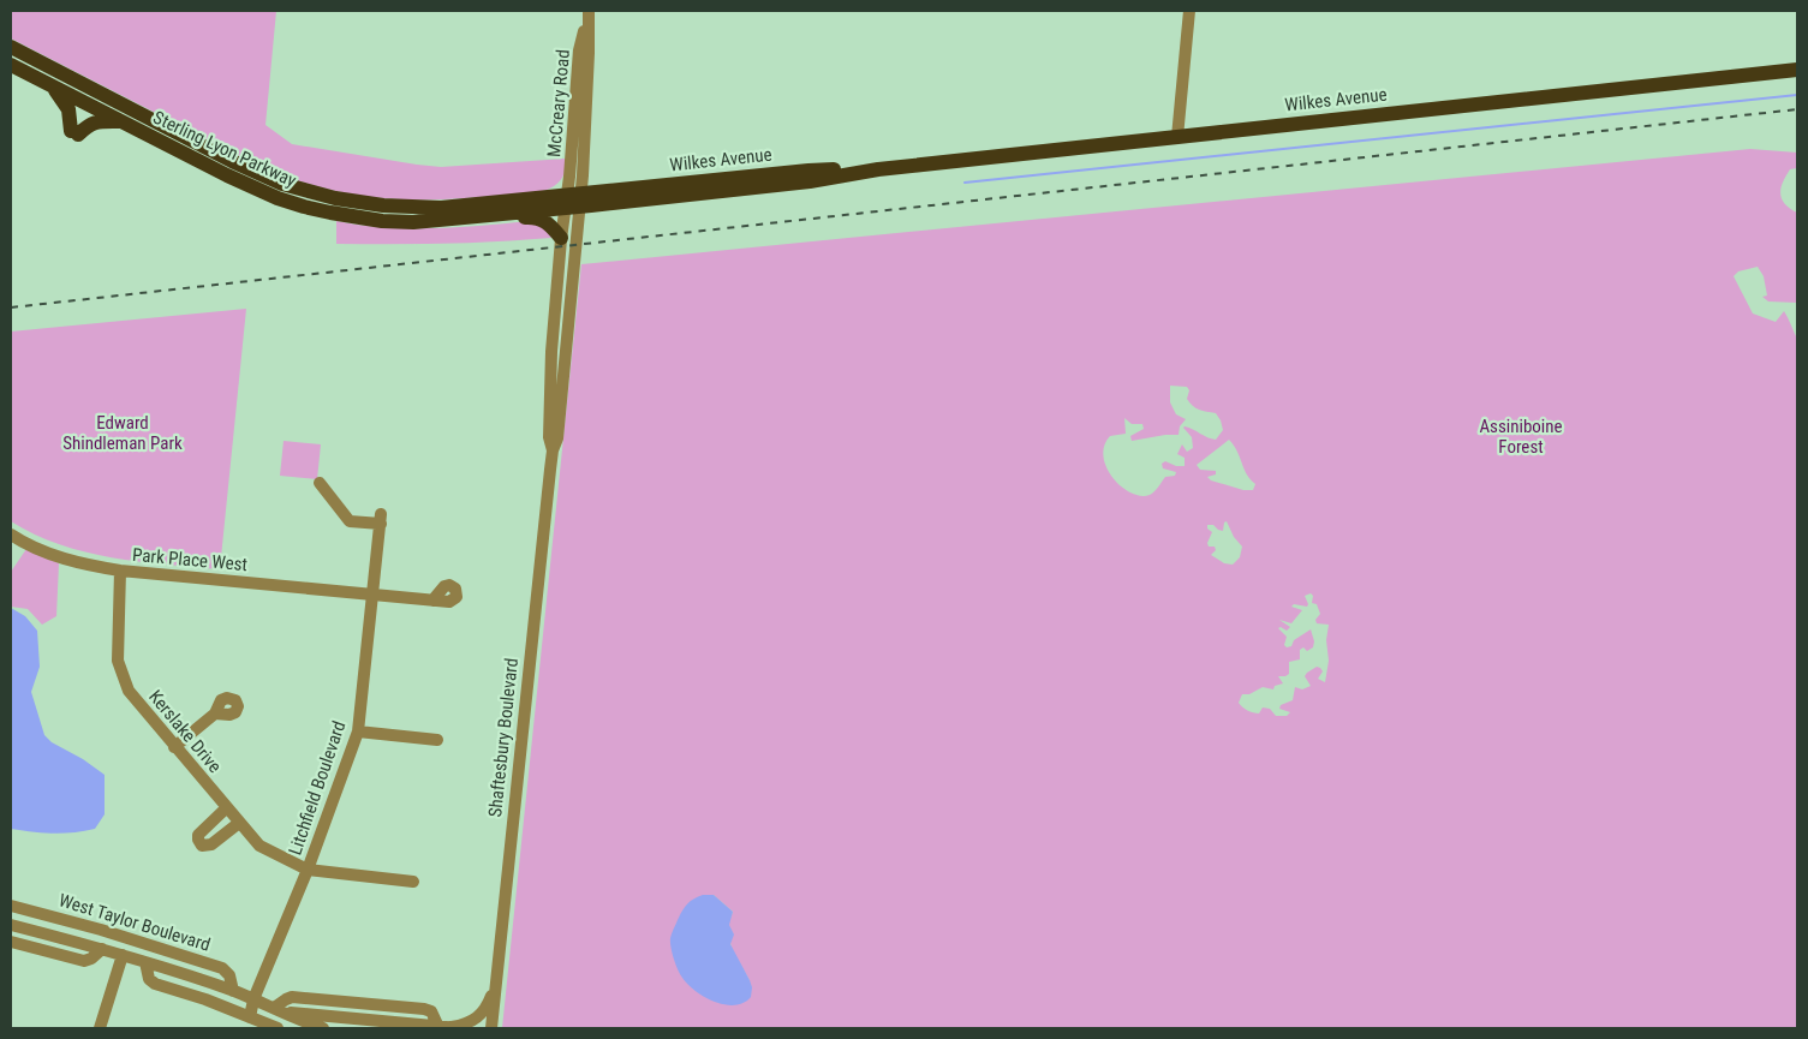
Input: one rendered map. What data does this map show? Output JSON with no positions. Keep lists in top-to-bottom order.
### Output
{
  "streets": {
    "main road": ["Wilkes Avenue", "Sterling Lyon Parkway"],
    "street": [
      "McCreary Road",
      "Park Place West",
      "Kerslake Drive",
      "Shaftesbury Boulevard",
      "Litchfield Boulevard",
      "West Taylor Boulevard"
    ]
  },
  "crossings": [
    ["Wilkes Avenue", "McCreary Road"],
    ["Wilkes Avenue", "Sterling Lyon Parkway"],
    ["Wilkes Avenue", "Shaftesbury Boulevard"],
    ["McCreary Road", "Sterling Lyon Parkway"],
    ["McCreary Road", "Shaftesbury Boulevard"],
    ["Sterling Lyon Parkway", "Shaftesbury Boulevard"],
    ["Park Place West", "Kerslake Drive"],
    ["Park Place West", "Litchfield Boulevard"],
    ["Kerslake Drive", "Litchfield Boulevard"],
    ["Litchfield Boulevard", "West Taylor Boulevard"]
  ],
  "parks": ["Edward Shindleman Park", "Assiniboine Forest"]
}
